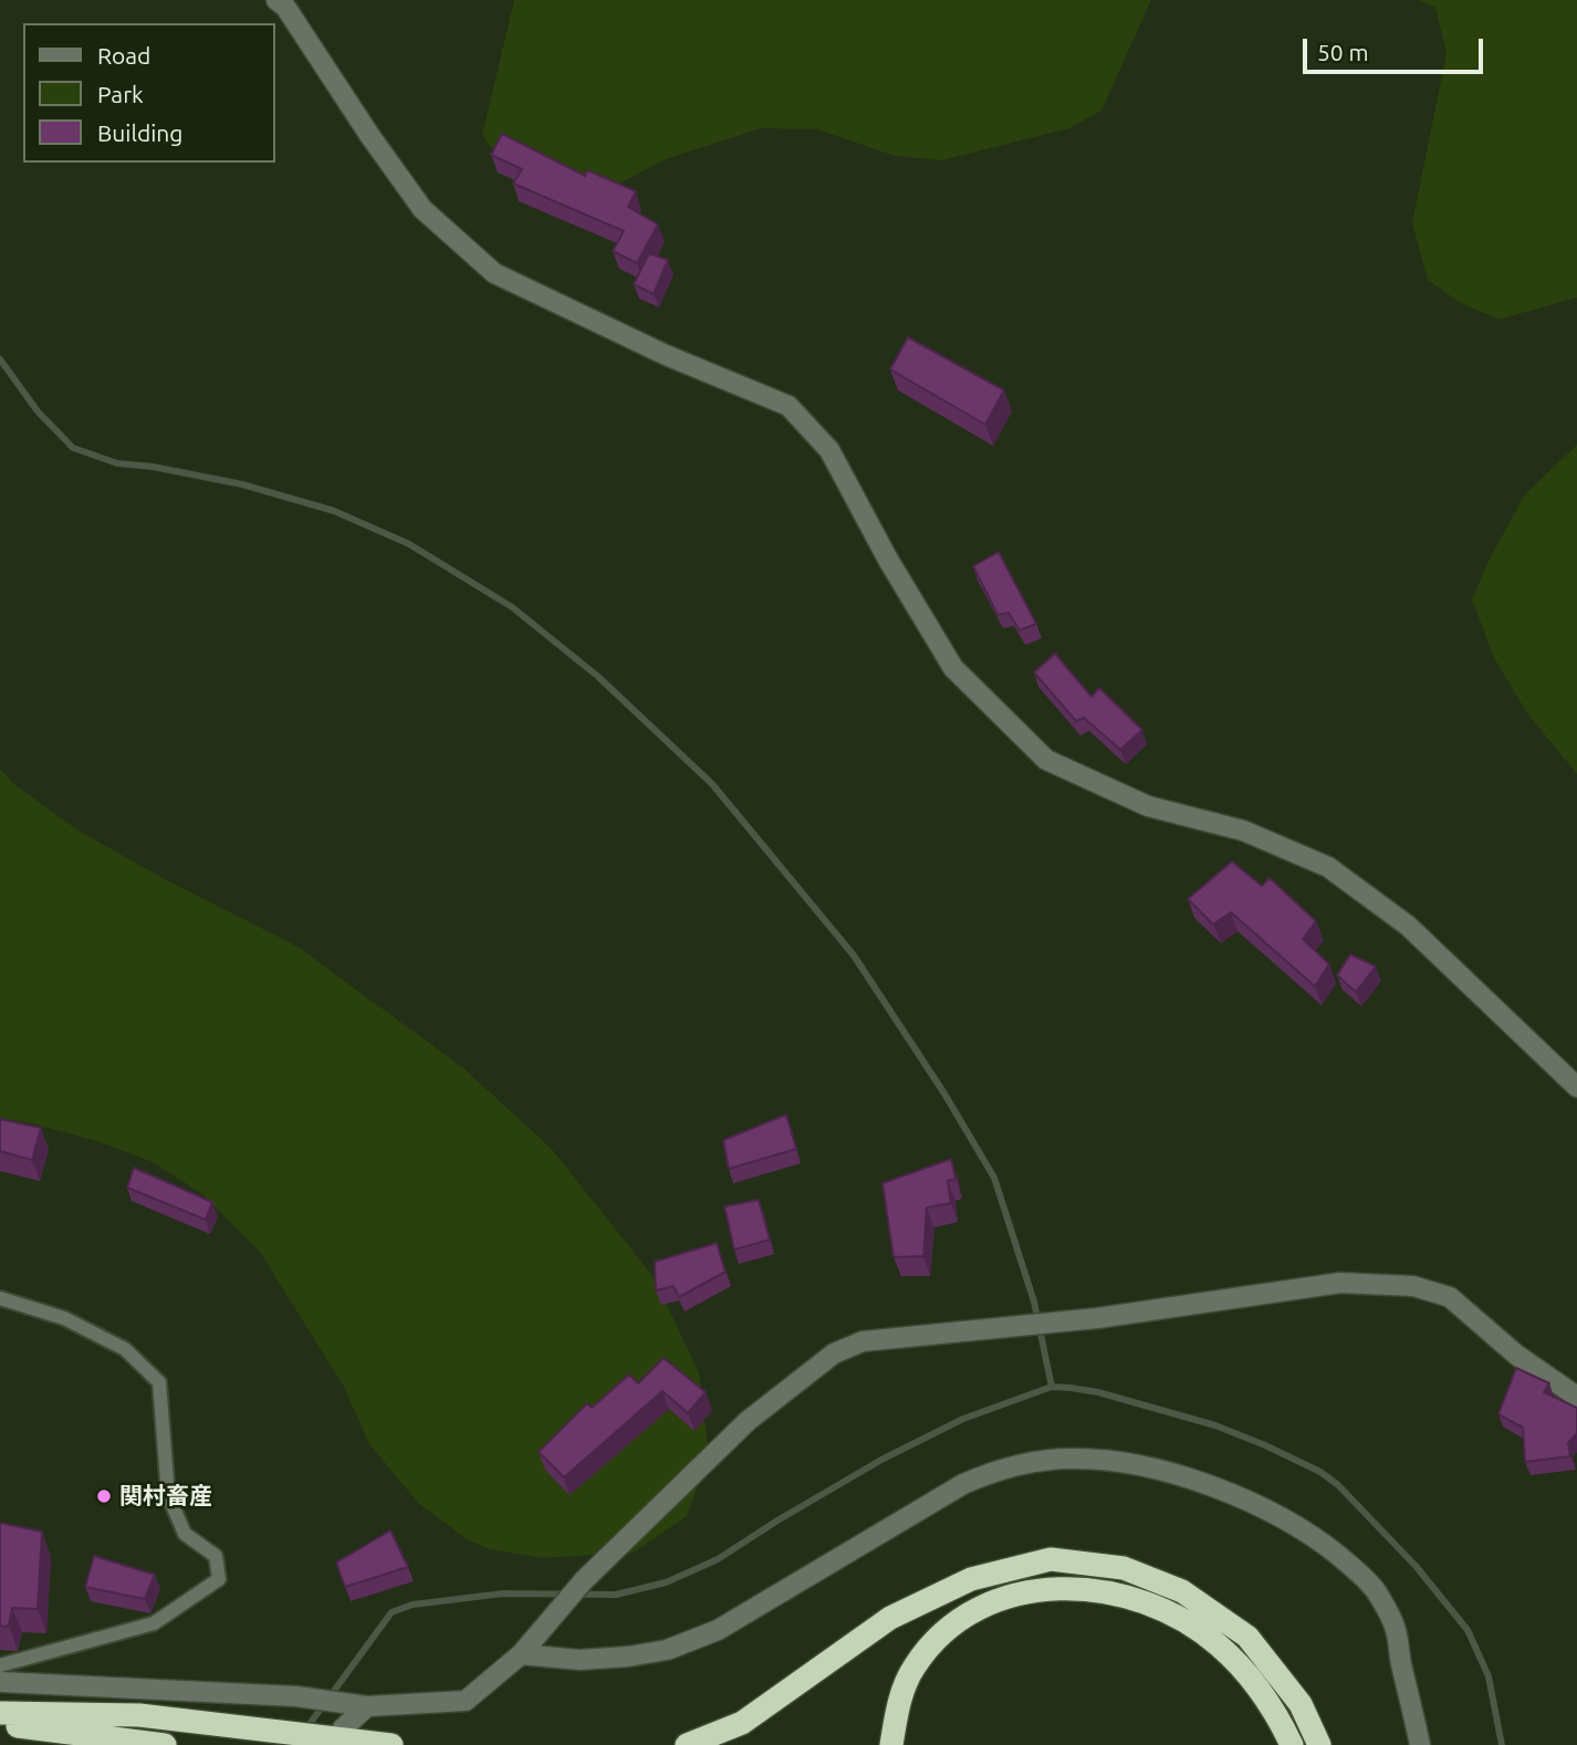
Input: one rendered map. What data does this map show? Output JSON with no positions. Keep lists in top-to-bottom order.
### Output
{
  "places": ["関村畜産"],
  "legend": ["Road", "Park", "Building"],
  "scale_bar": "50 m"
}
